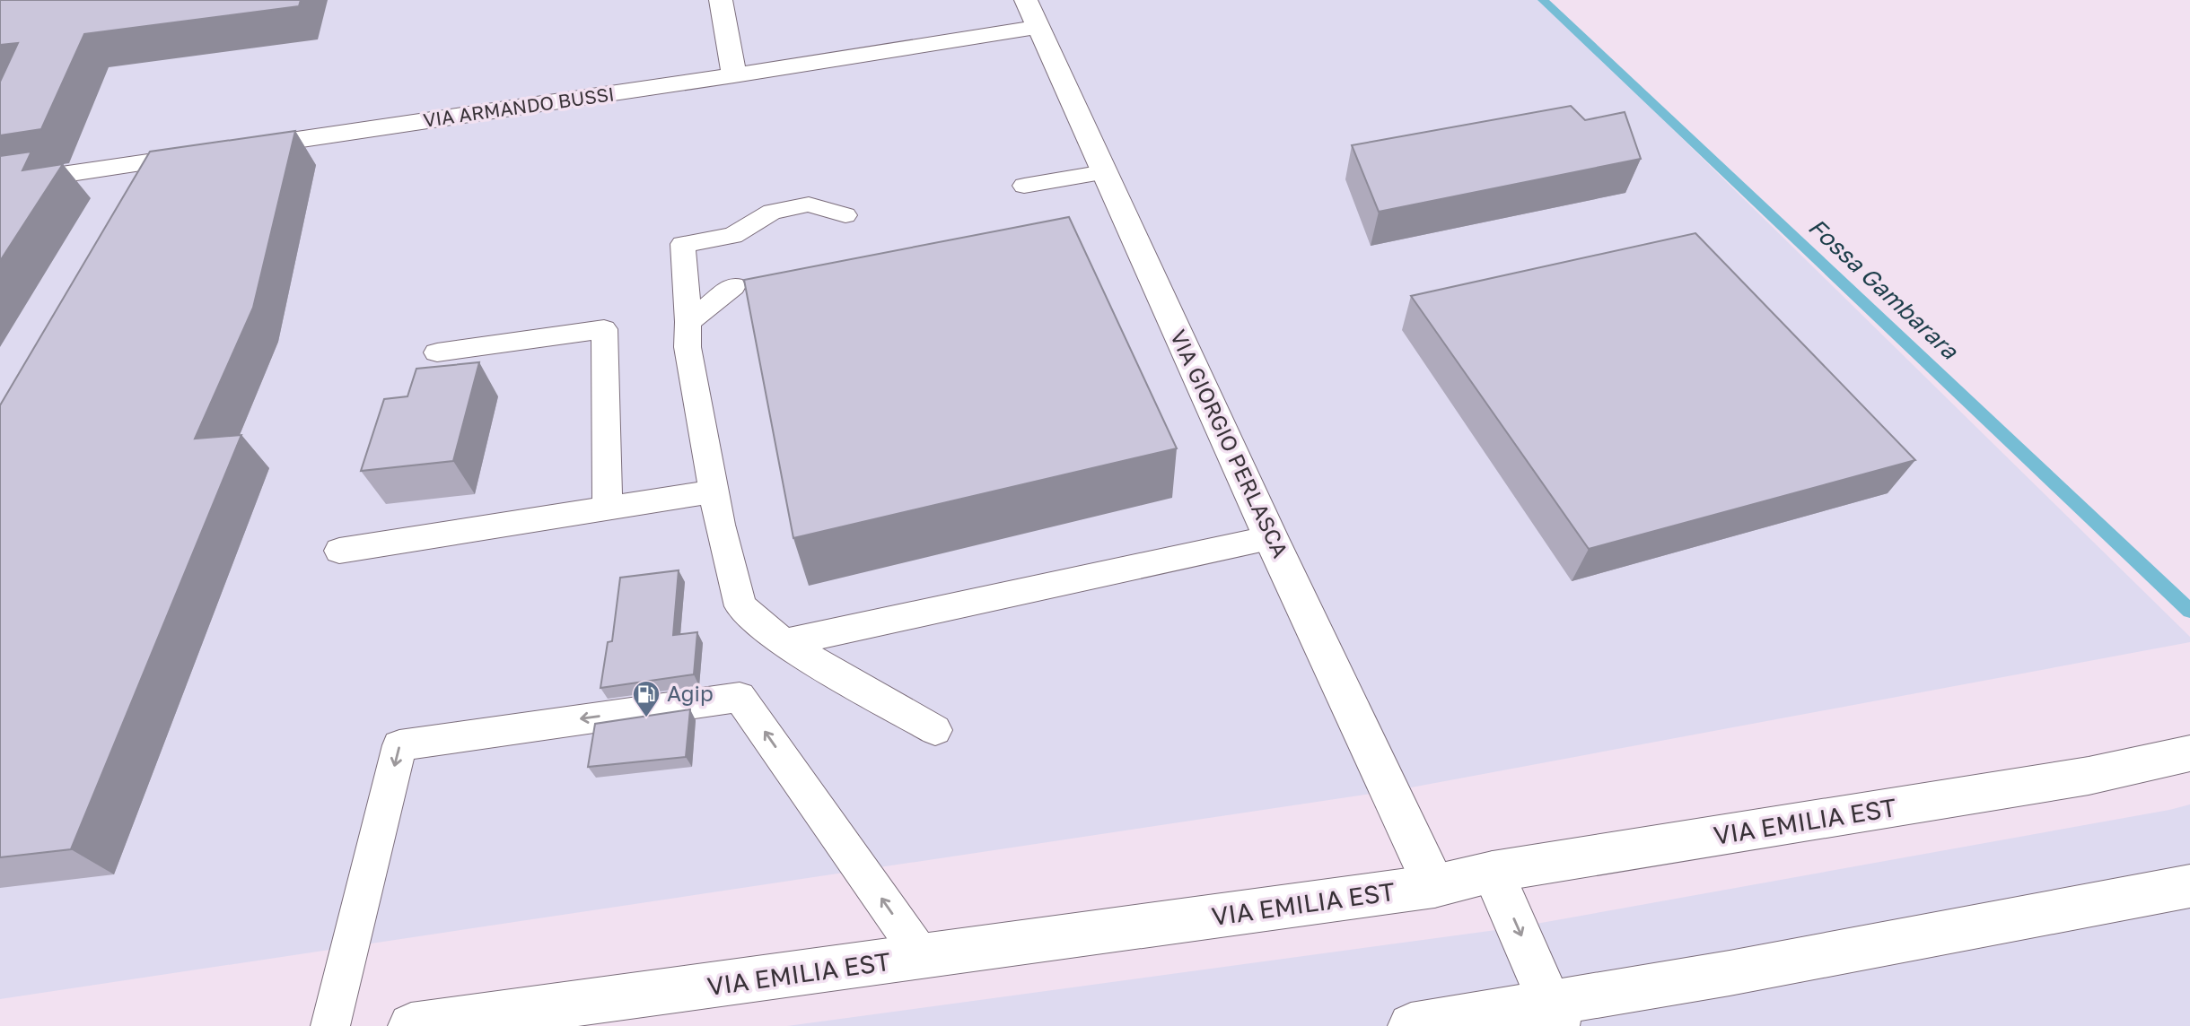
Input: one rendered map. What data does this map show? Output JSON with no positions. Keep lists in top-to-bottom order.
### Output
{
  "streets": {
    "street": ["VIA ARMANDO BUSSI", "VIA GIORGIO PERLASCA", "VIA EMILIA EST"]
  },
  "crossings": [
    ["VIA ARMANDO BUSSI", "VIA GIORGIO PERLASCA"],
    ["VIA GIORGIO PERLASCA", "VIA EMILIA EST"]
  ],
  "water": ["Fossa Gambarara"],
  "places": {
    "fuel station": ["Agip"]
  }
}
